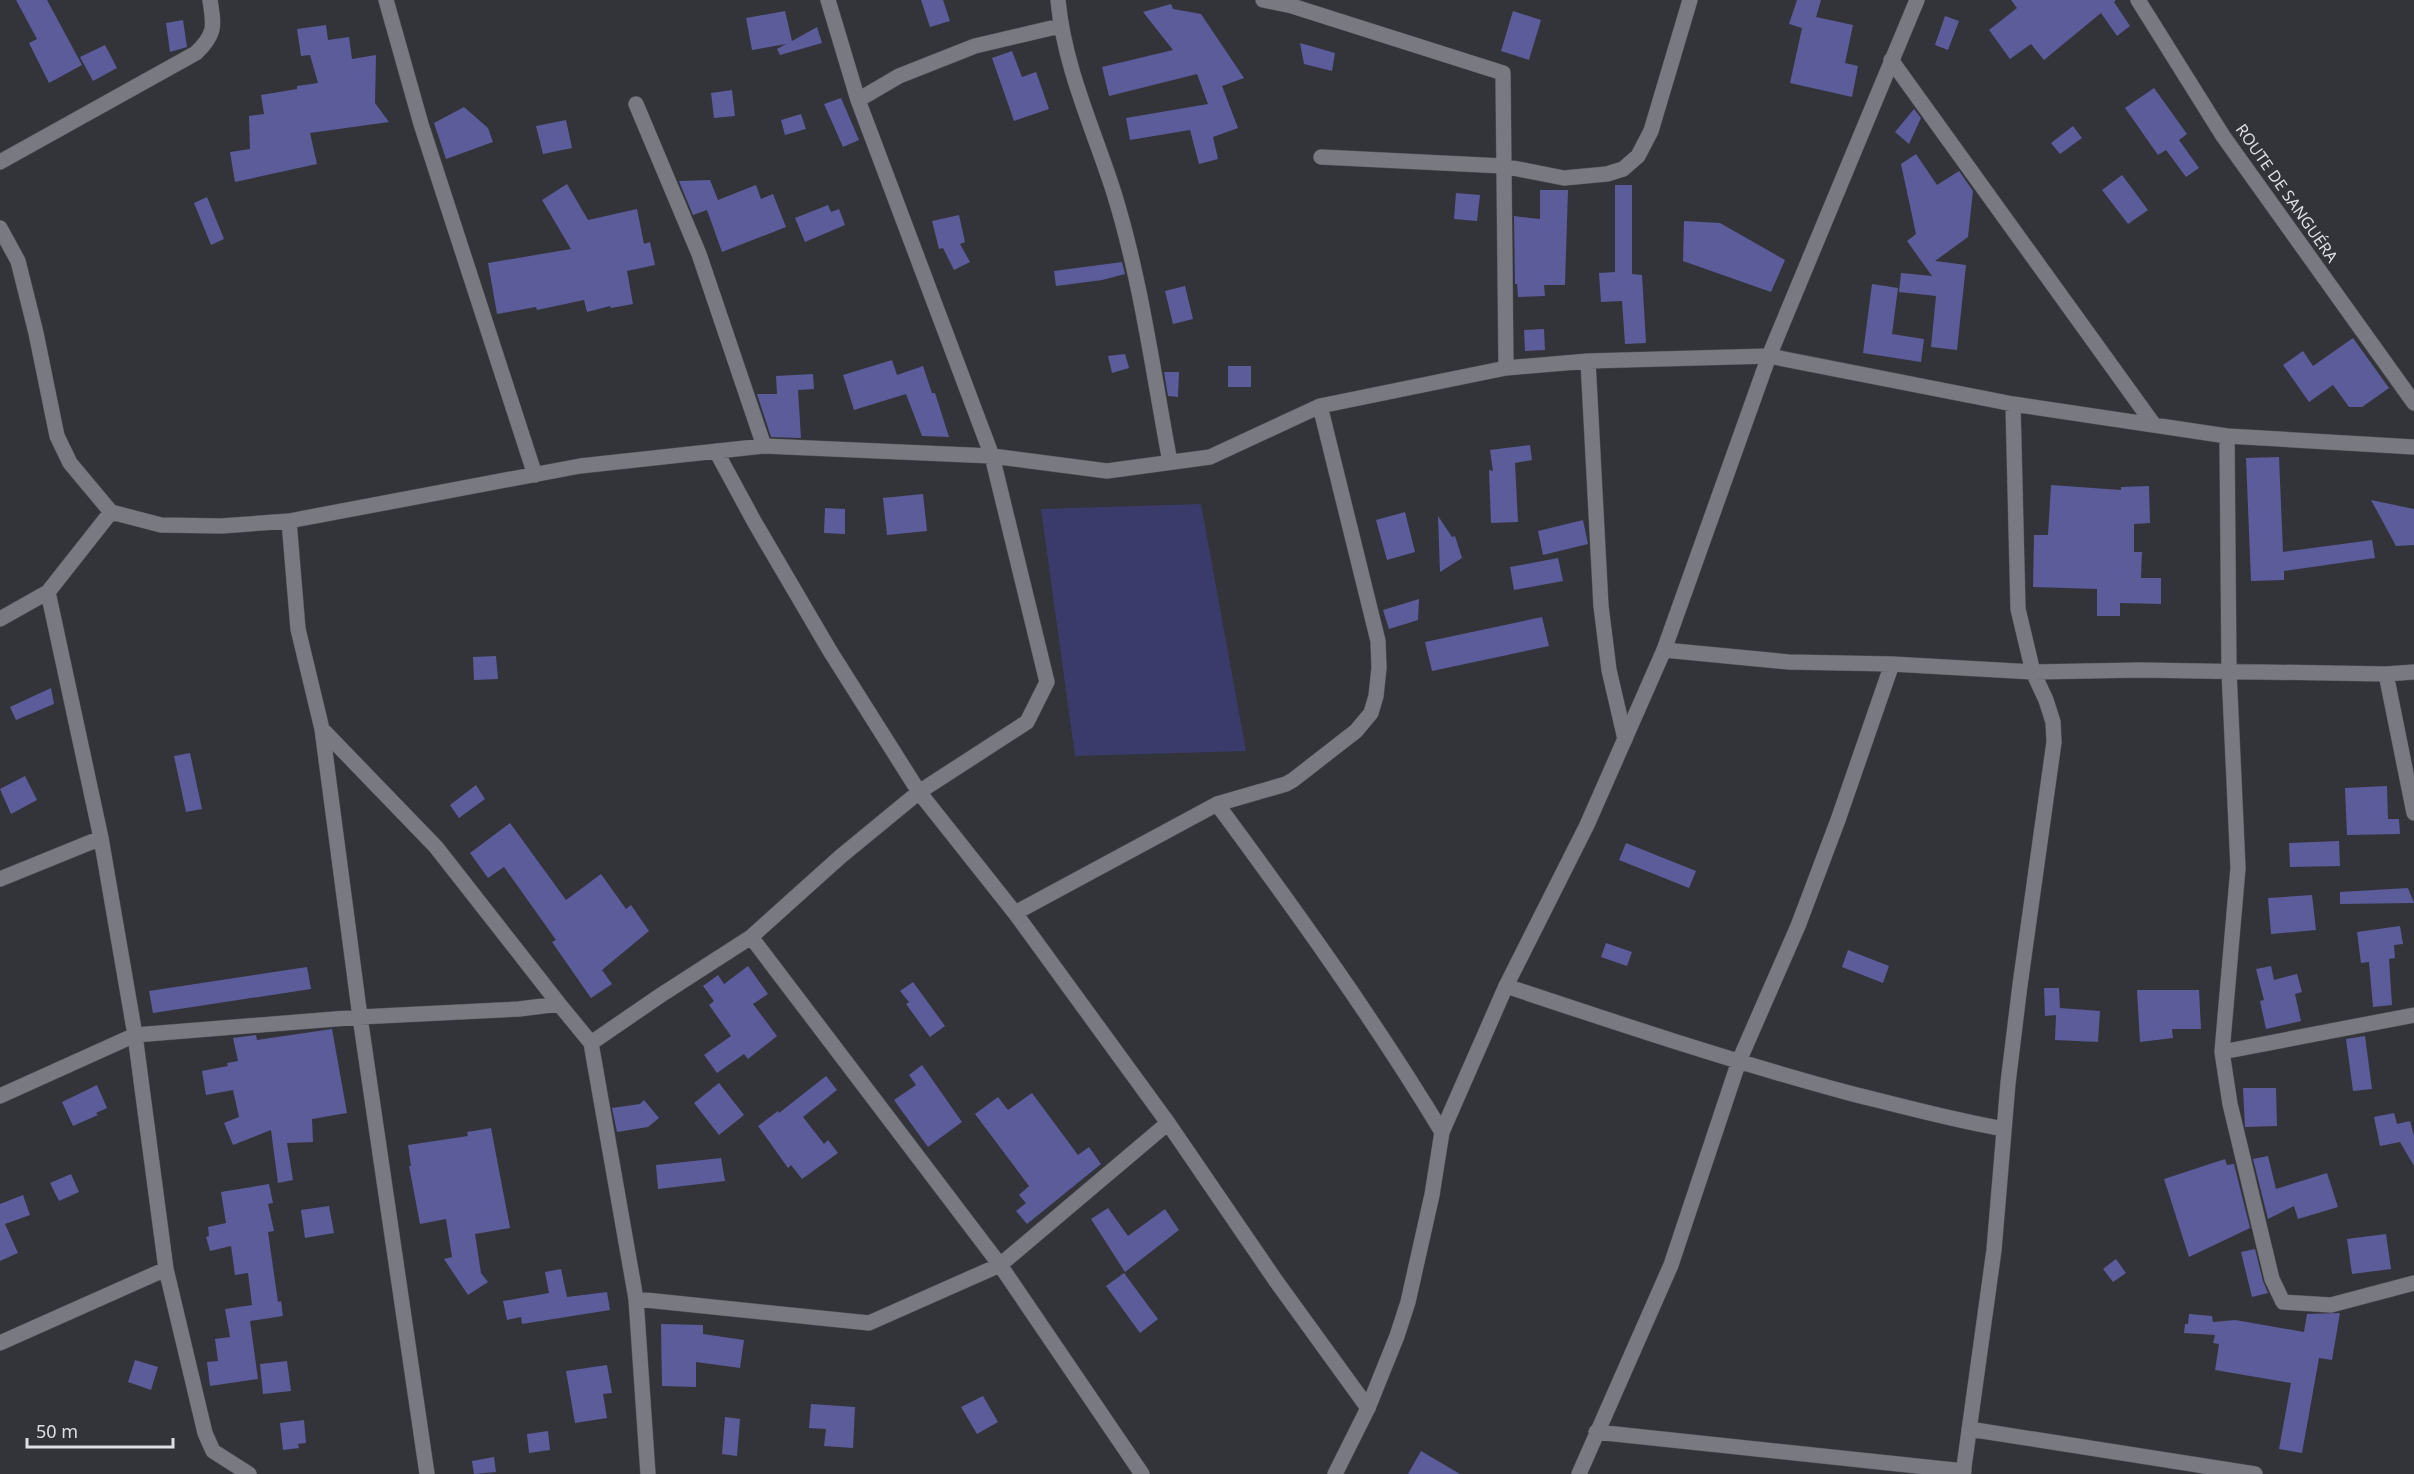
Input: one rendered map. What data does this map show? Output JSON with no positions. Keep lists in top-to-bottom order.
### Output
{
  "streets": {
    "street": ["ROUTE DE SANGUÉRA"]
  },
  "scale_bar": "50 m"
}
